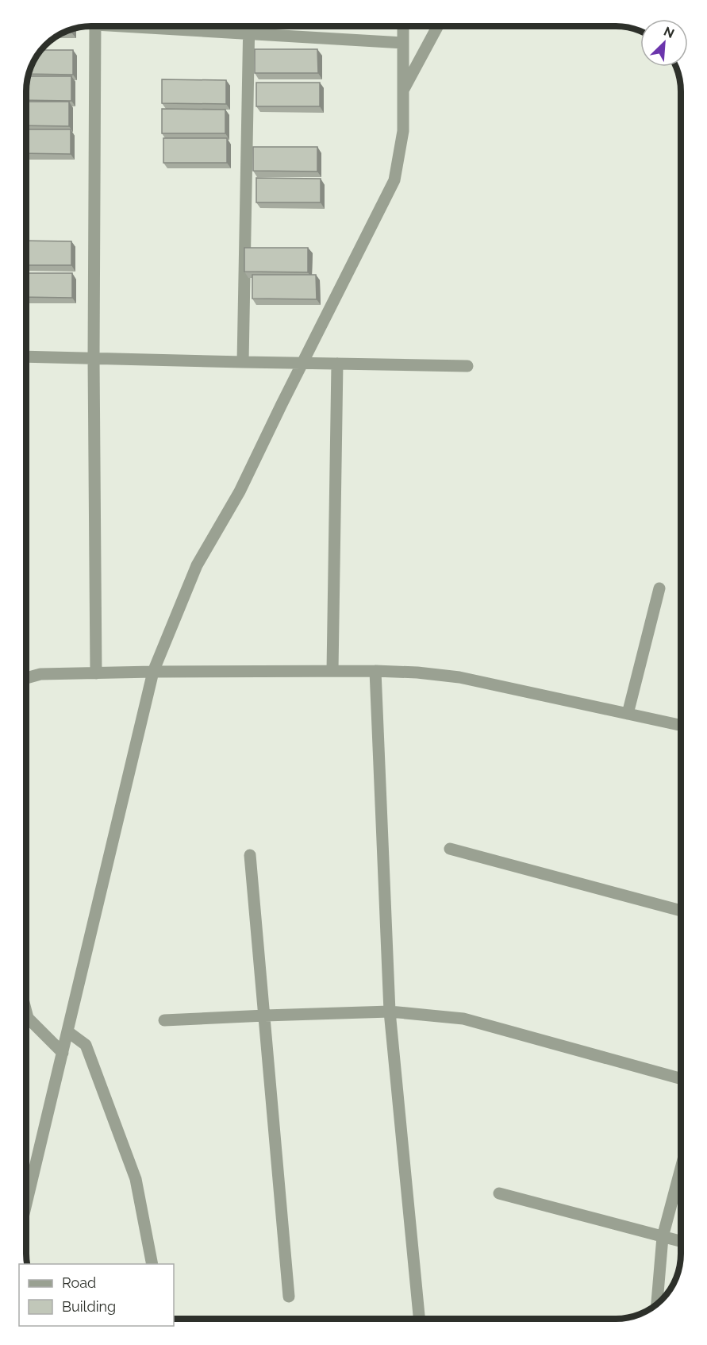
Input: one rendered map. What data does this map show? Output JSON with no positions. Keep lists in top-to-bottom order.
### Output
{
  "legend": ["Road", "Building"],
  "north": "top right"
}
